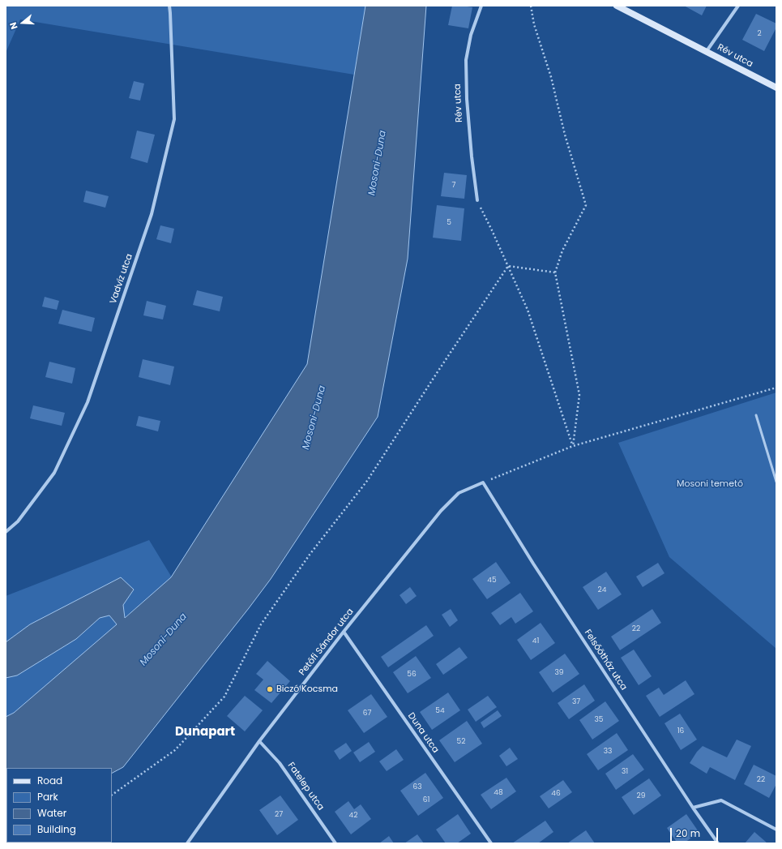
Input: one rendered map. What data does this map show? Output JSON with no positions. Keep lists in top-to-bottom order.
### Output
{
  "streets": {
    "main road": ["Rév utca"],
    "street": [
      "Vadvíz utca",
      "Petőfi Sándor utca",
      "Felsőötház utca",
      "Duna utca",
      "Fatelep utca"
    ]
  },
  "crossings": [
    ["Petőfi Sándor utca", "Felsőötház utca"],
    ["Petőfi Sándor utca", "Duna utca"],
    ["Petőfi Sándor utca", "Fatelep utca"]
  ],
  "districts": ["Dunapart"],
  "water": ["Mosoni-Duna"],
  "parks": ["Mosoni temető"],
  "places": ["Biczó Kocsma"],
  "house_numbers": [
    "2",
    "7",
    "5",
    "45",
    "24",
    "22",
    "41",
    "39",
    "56",
    "37",
    "54",
    "67",
    "35",
    "16",
    "52",
    "33",
    "31",
    "22",
    "63",
    "48",
    "46",
    "29",
    "61",
    "27",
    "42"
  ],
  "legend": [
    "Road",
    "Park",
    "Water",
    "Building"
  ],
  "scale_bar": "20 m",
  "north": "left"
}
